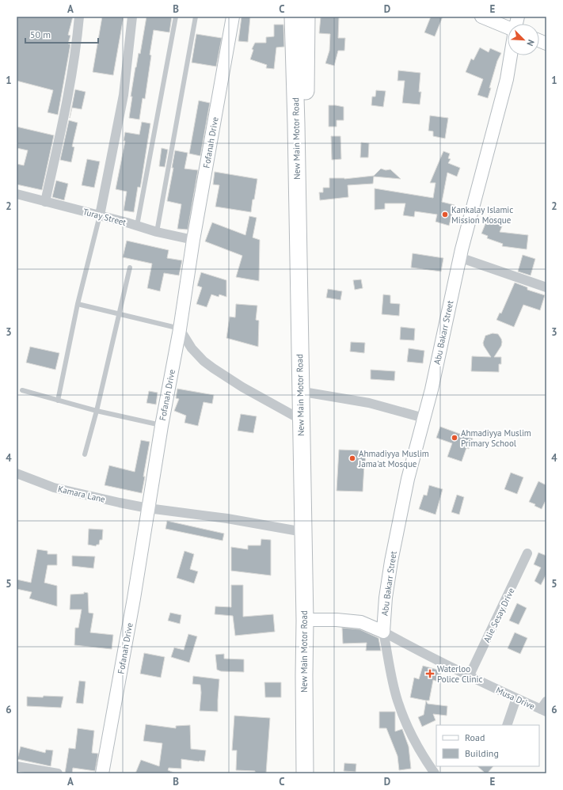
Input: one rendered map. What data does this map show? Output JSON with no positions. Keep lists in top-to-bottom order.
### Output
{
  "streets": {
    "highway": ["New Main Motor Road"],
    "street": [
      "Fofanah Drive",
      "Turay Street",
      "Abu Bakarr Street",
      "Kamara Lane",
      "Alie Sesay Drive",
      "Musa Drive"
    ]
  },
  "crossings": [
    ["New Main Motor Road", "Kamara Lane"],
    ["Fofanah Drive", "Turay Street"],
    ["Fofanah Drive", "Kamara Lane"],
    ["Abu Bakarr Street", "Musa Drive"],
    ["Alie Sesay Drive", "Musa Drive"]
  ],
  "places": {
    "other": ["Kankalay Islamic Mission Mosque", "Ahmadiyya Muslim Primary School", "Ahmadiyya Muslim Jama'at Mosque"],
    "health": ["Waterloo Police Clinic"]
  },
  "legend": ["Road", "Building"],
  "scale_bar": "50 m",
  "north": "bottom right",
  "grid": {
    "columns": [
      "A",
      "B",
      "C",
      "D",
      "E"
    ],
    "rows": [
      "1",
      "2",
      "3",
      "4",
      "5",
      "6"
    ]
  }
}
